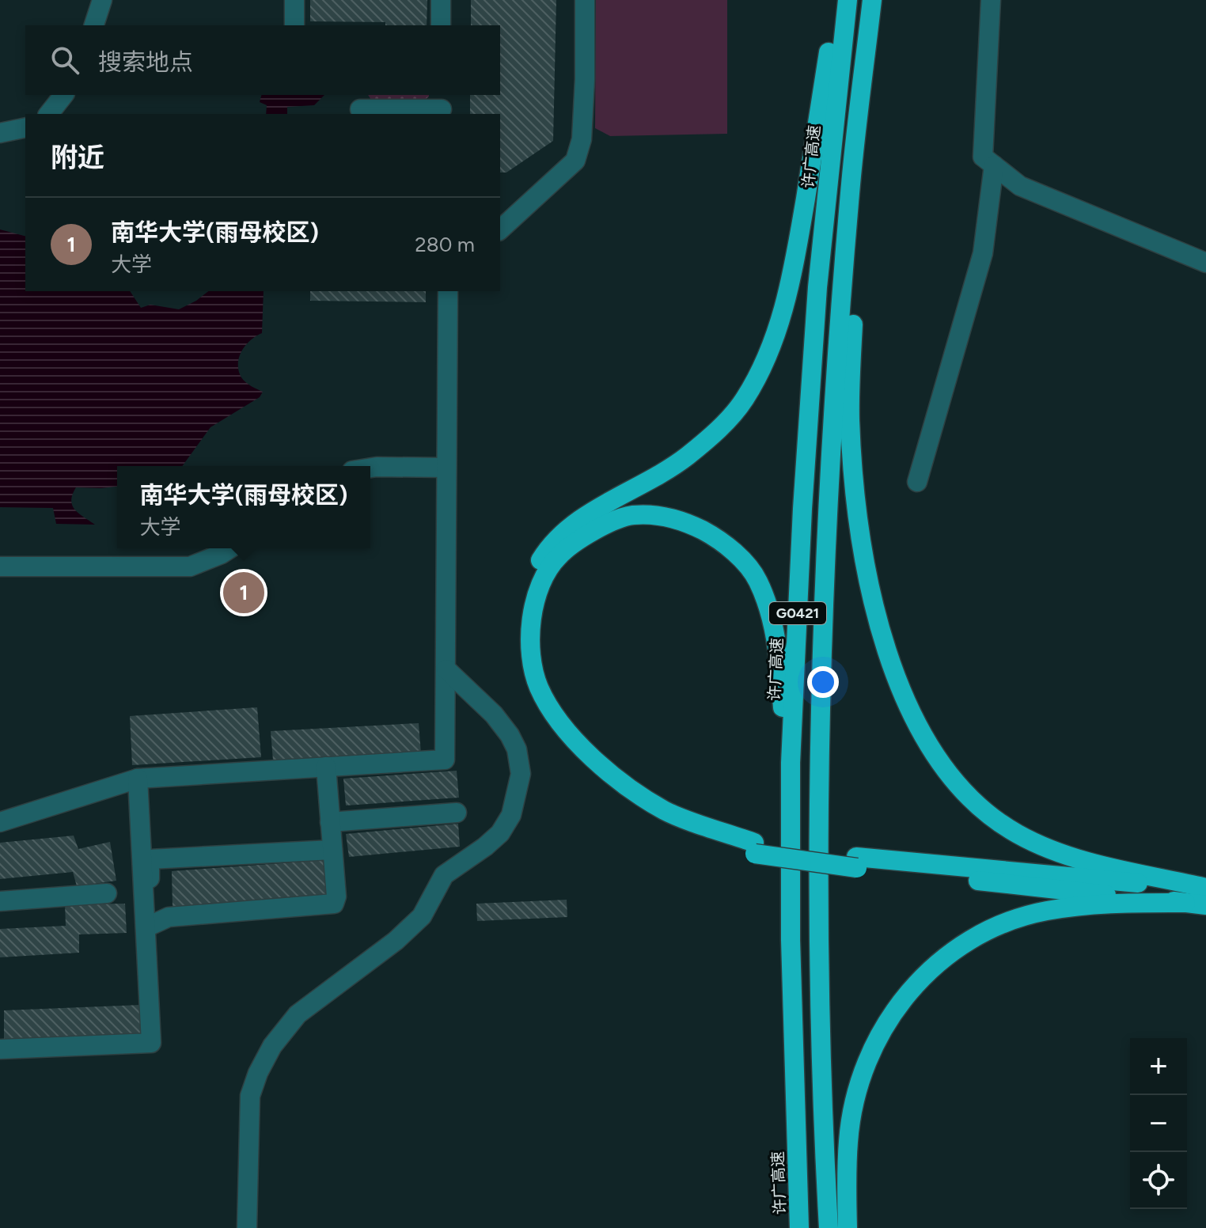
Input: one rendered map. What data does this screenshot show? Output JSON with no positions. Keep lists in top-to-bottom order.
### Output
{
  "streets": {
    "highway": ["许广高速", "G0421"]
  },
  "page": {
    "search": "搜索地点",
    "heading": "附近",
    "list": [
      {
        "mark": "1",
        "name": "南华大学(雨母校区)",
        "note": "大学",
        "value": "280 m"
      }
    ],
    "popup": ["南华大学(雨母校区)", "大学"],
    "pins": "1",
    "map_buttons": ["+", "−"]
  }
}
